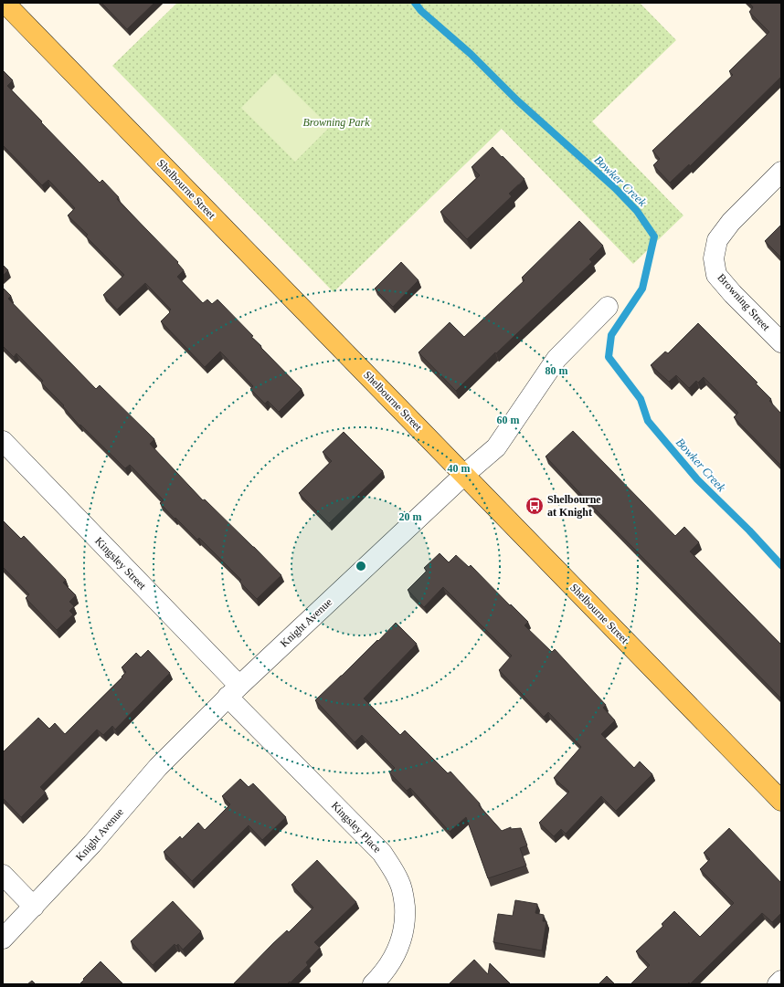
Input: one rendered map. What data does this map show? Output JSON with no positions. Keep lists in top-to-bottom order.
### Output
{
  "streets": {
    "main road": ["Shelbourne Street"],
    "street": [
      "Browning Street",
      "Kingsley Street",
      "Knight Avenue",
      "Kingsley Place"
    ]
  },
  "crossings": [
    ["Shelbourne Street", "Knight Avenue"],
    ["Kingsley Street", "Knight Avenue"],
    ["Kingsley Street", "Kingsley Place"],
    ["Knight Avenue", "Kingsley Place"]
  ],
  "water": ["Bowker Creek"],
  "parks": ["Browning Park"],
  "places": {
    "bus stop": ["Shelbourne at Knight"]
  },
  "rings": [
    "80 m",
    "60 m",
    "40 m",
    "20 m"
  ]
}
